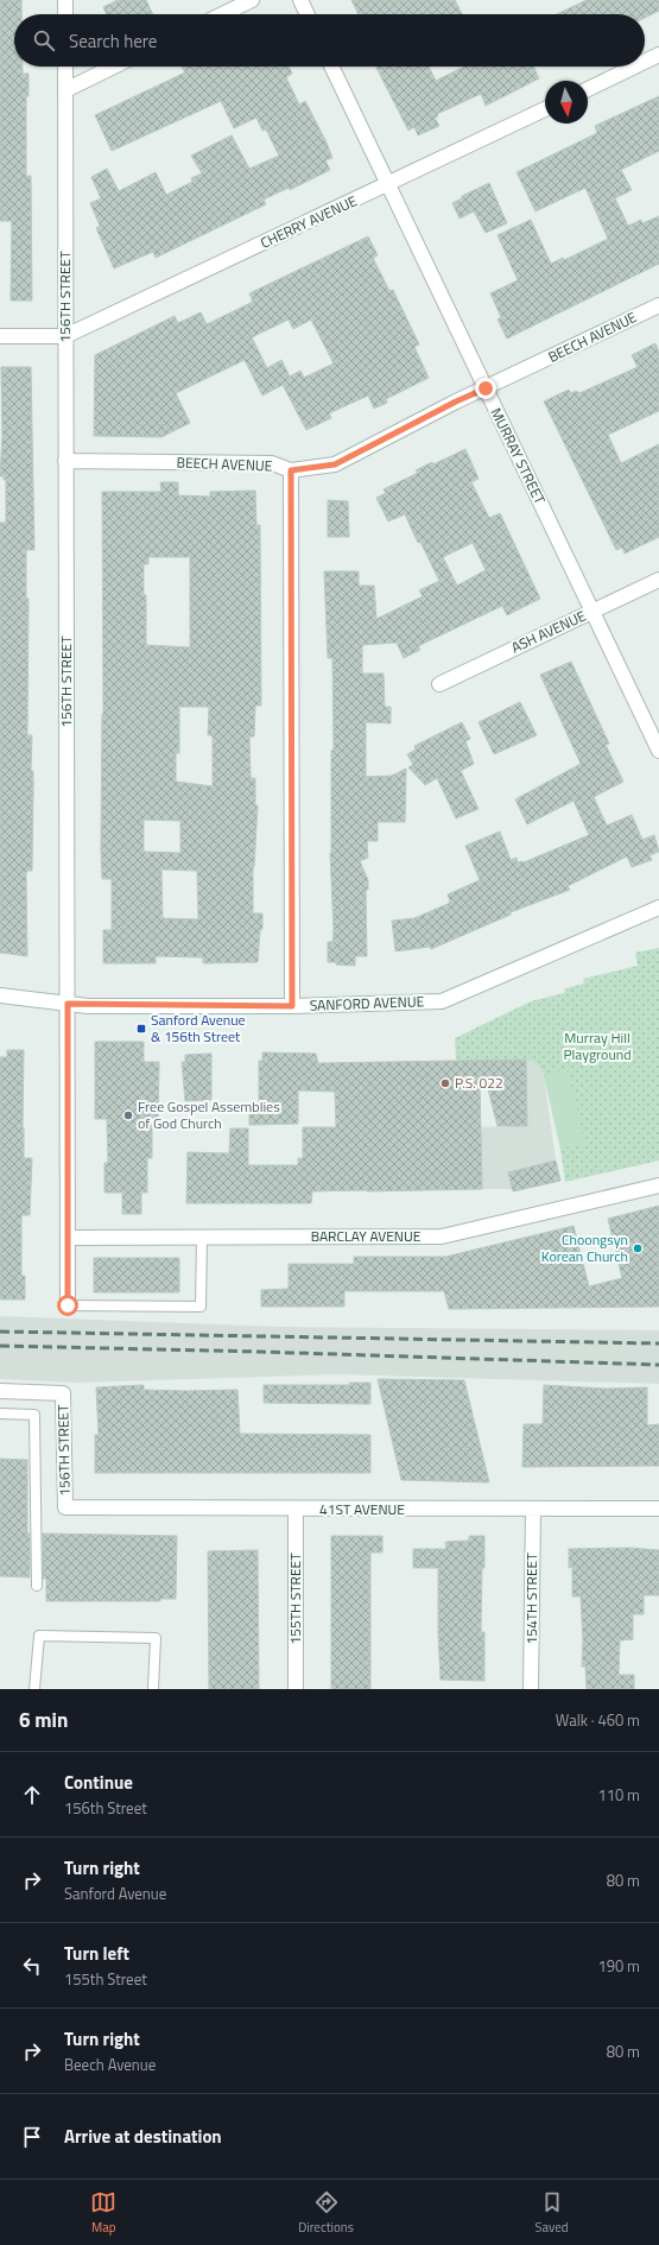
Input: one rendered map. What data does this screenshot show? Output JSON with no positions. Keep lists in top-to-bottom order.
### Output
{
  "streets": {
    "street": [
      "CHERRY AVENUE",
      "156TH STREET",
      "BEECH AVENUE",
      "MURRAY STREET",
      "ASH AVENUE",
      "SANFORD AVENUE",
      "BARCLAY AVENUE",
      "41ST AVENUE",
      "155TH STREET",
      "154TH STREET"
    ]
  },
  "crossings": [
    ["CHERRY AVENUE", "156TH STREET"],
    ["CHERRY AVENUE", "MURRAY STREET"],
    ["156TH STREET", "BEECH AVENUE"],
    ["156TH STREET", "SANFORD AVENUE"],
    ["156TH STREET", "BARCLAY AVENUE"],
    ["156TH STREET", "41ST AVENUE"],
    ["BEECH AVENUE", "MURRAY STREET"],
    ["MURRAY STREET", "ASH AVENUE"],
    ["41ST AVENUE", "155TH STREET"],
    ["41ST AVENUE", "154TH STREET"]
  ],
  "parks": ["Murray Hill Playground"],
  "places": {
    "transit": ["Sanford Avenue & 156th Street"],
    "other": ["P.S. 022", "Free Gospel Assemblies of God Church", "Choongsyn Korean Church"]
  },
  "north": "bottom",
  "page": {
    "search": "Search here",
    "heading": ["6 min", "Walk · 460 m"],
    "list": [
      ["Continue", "156th Street", "110 m"],
      ["Turn right", "Sanford Avenue", "80 m"],
      ["Turn left", "155th Street", "190 m"],
      ["Turn right", "Beech Avenue", "80 m"],
      "Arrive at destination"
    ],
    "nav": ["Map", "Directions", "Saved"]
  }
}
